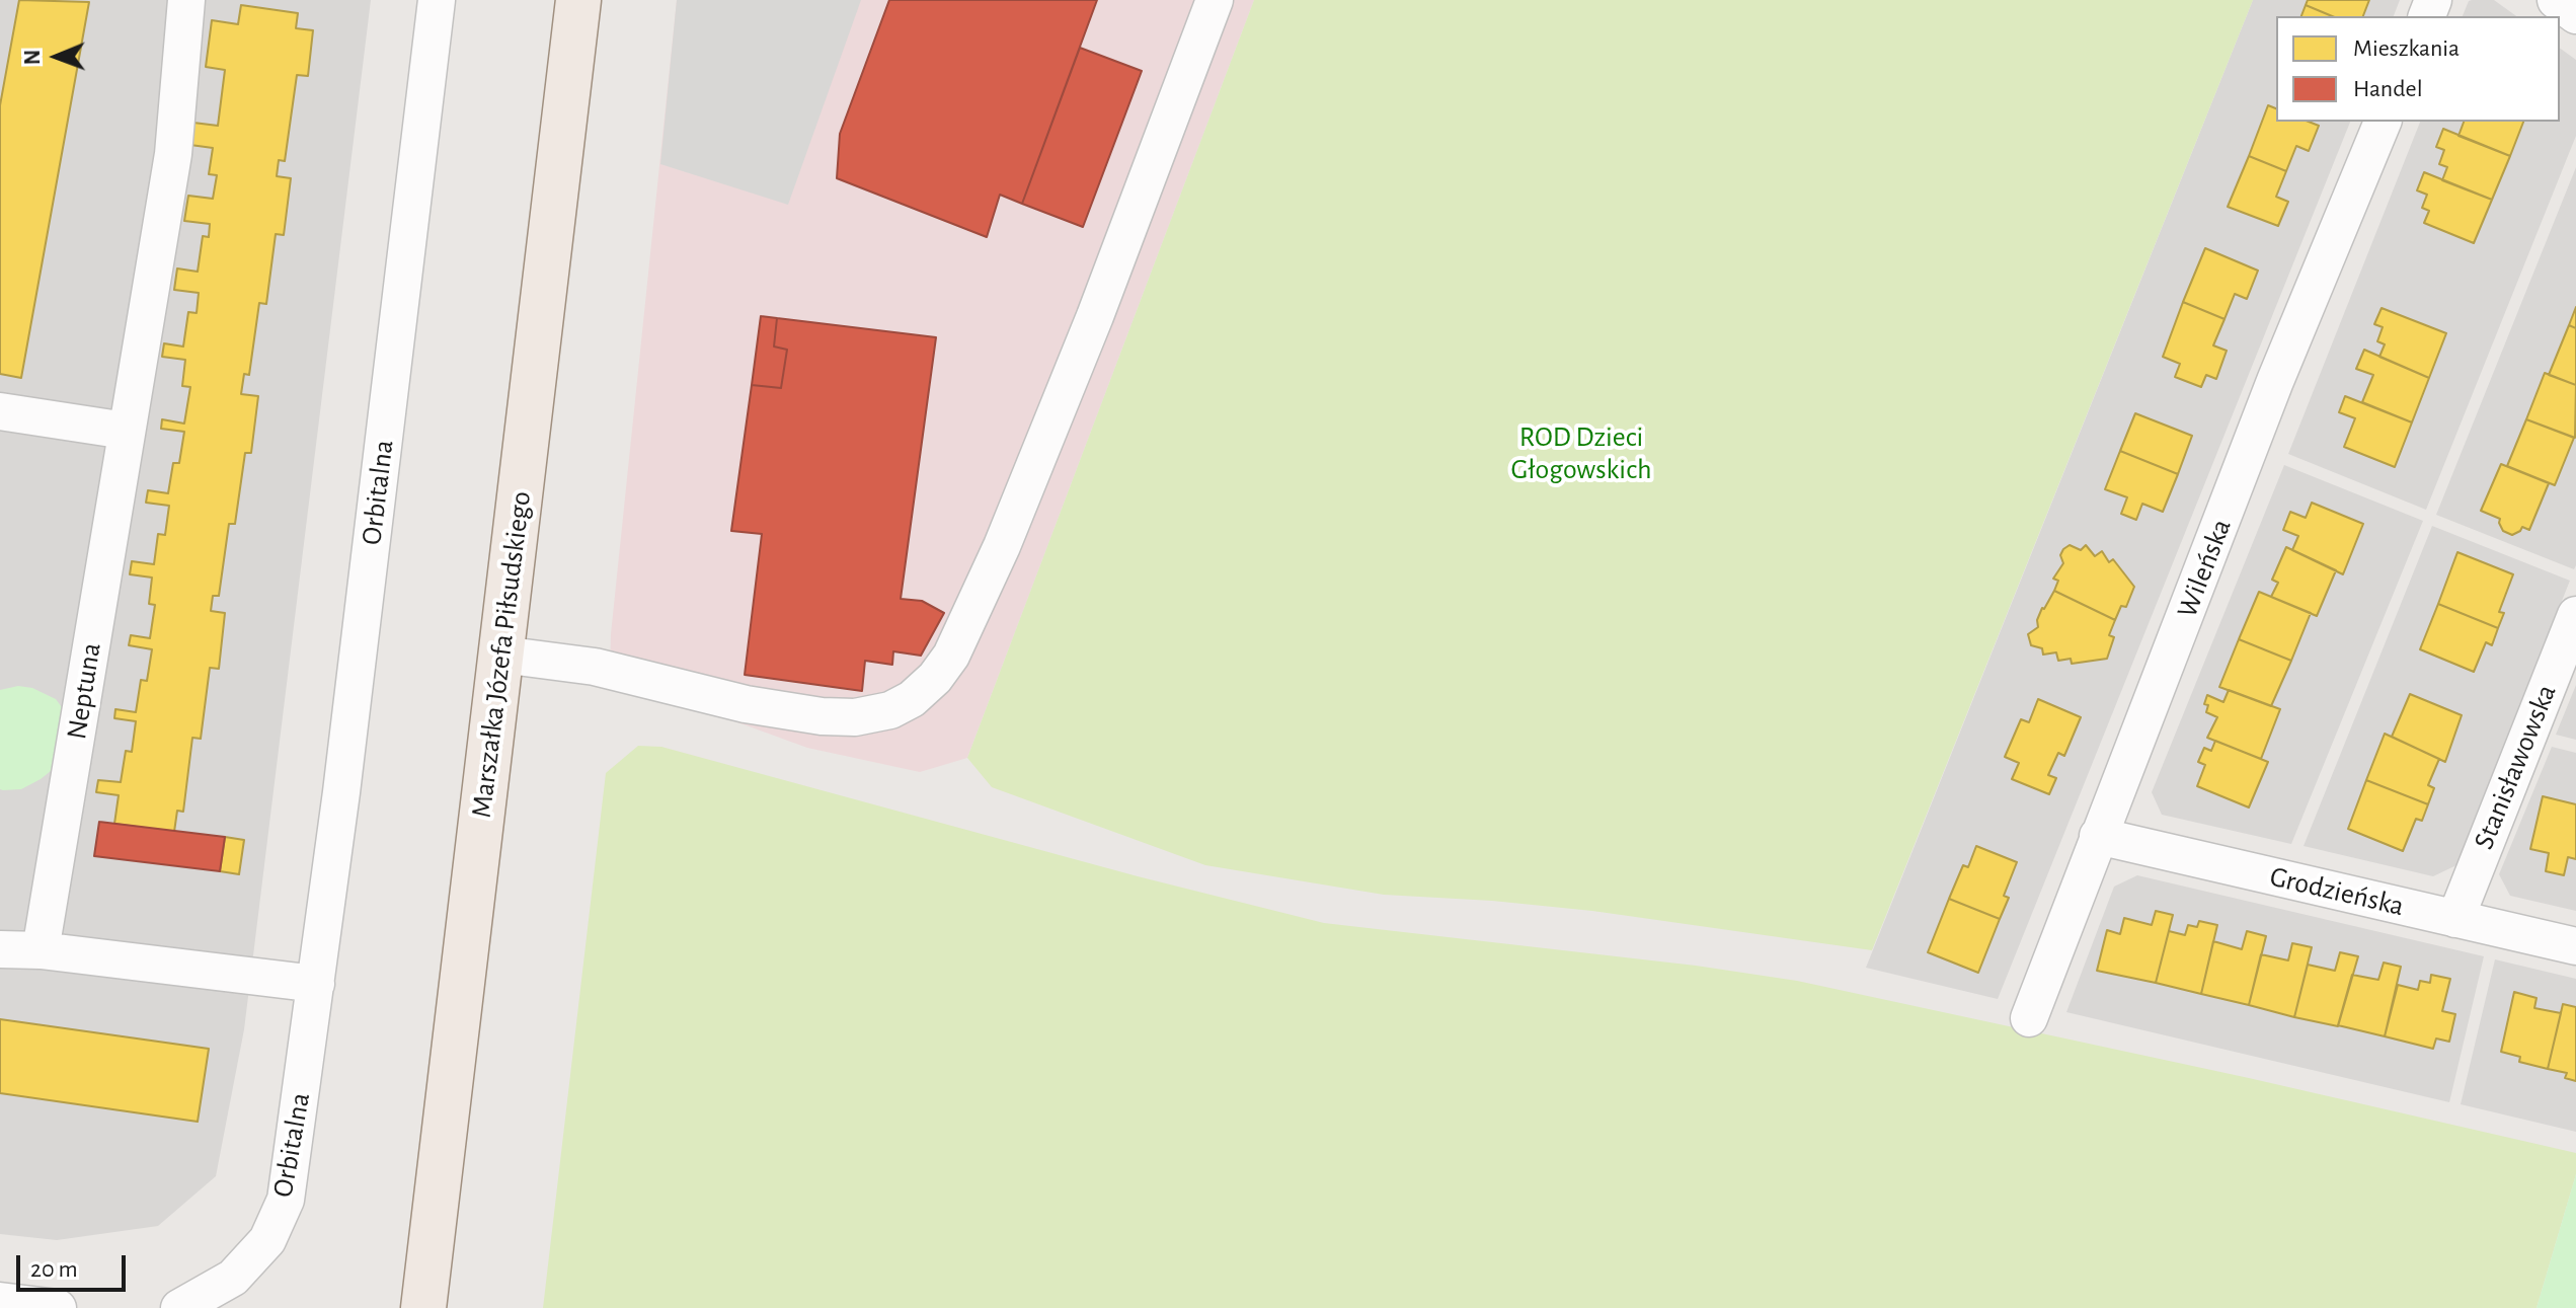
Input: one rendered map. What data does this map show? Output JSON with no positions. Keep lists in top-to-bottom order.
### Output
{
  "streets": {
    "main road": ["Marszałka Józefa Piłsudskiego"],
    "street": [
      "Orbitalna",
      "Wileńska",
      "Neptuna",
      "Stanisławowska",
      "Grodzieńska"
    ]
  },
  "crossings": [
    ["Wileńska", "Grodzieńska"],
    ["Stanisławowska", "Grodzieńska"]
  ],
  "parks": ["ROD Dzieci Głogowskich"],
  "legend": ["Mieszkania", "Handel"],
  "scale_bar": "20 m",
  "north": "left"
}
